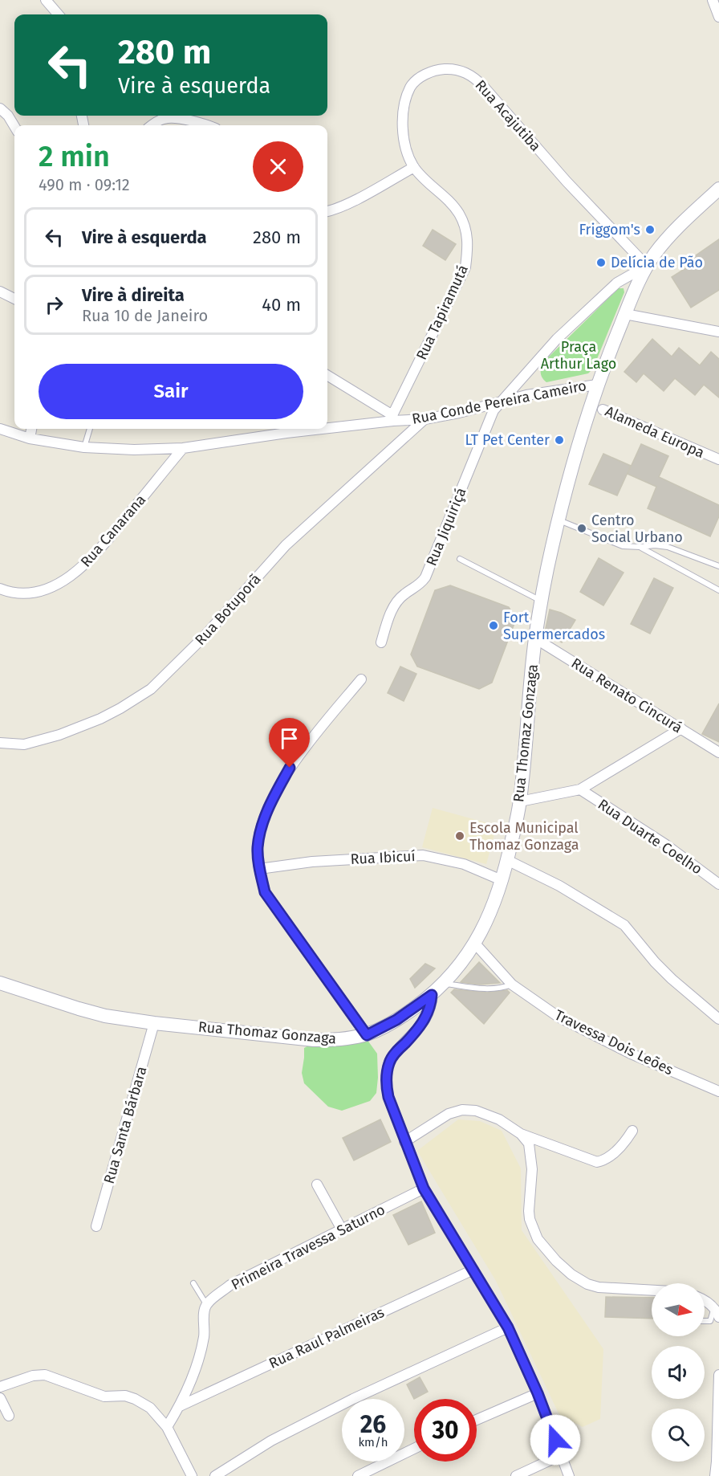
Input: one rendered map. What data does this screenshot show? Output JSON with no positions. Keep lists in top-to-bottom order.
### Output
{
  "streets": {
    "main road": ["Rua Thomaz Gonzaga"],
    "street": [
      "Rua Acajutiba",
      "Rua Tapiramutá",
      "Rua Conde Pereira Cameiro",
      "Alameda Europa",
      "Rua Jiquiriçá",
      "Rua Canarana",
      "Rua Botuporã",
      "Rua Renato Cincurá",
      "Rua Duarte Coelho",
      "Rua Ibicuí",
      "Travessa Dois Leões",
      "Rua Santa Bárbara",
      "Primeira Travessa Saturno",
      "Rua Raul Palmeiras"
    ]
  },
  "crossings": [
    ["Rua Acajutiba", "Rua Tapiramutá"],
    ["Rua Acajutiba", "Rua Thomaz Gonzaga"],
    ["Rua Tapiramutá", "Rua Conde Pereira Cameiro"],
    ["Rua Conde Pereira Cameiro", "Rua Jiquiriçá"],
    ["Rua Conde Pereira Cameiro", "Rua Canarana"],
    ["Rua Conde Pereira Cameiro", "Rua Botuporã"],
    ["Rua Conde Pereira Cameiro", "Rua Thomaz Gonzaga"],
    ["Alameda Europa", "Rua Thomaz Gonzaga"],
    ["Rua Renato Cincurá", "Rua Thomaz Gonzaga"],
    ["Rua Thomaz Gonzaga", "Rua Ibicuí"],
    ["Rua Thomaz Gonzaga", "Travessa Dois Leões"],
    ["Rua Thomaz Gonzaga", "Rua Santa Bárbara"]
  ],
  "parks": ["Praça Arthur Lago"],
  "places": [
    "Friggom's",
    "Delícia de Pão",
    "LT Pet Center",
    "Centro Social Urbano",
    "Fort Supermercados",
    "Escola Municipal Thomaz Gonzaga"
  ],
  "north": "right",
  "page": {
    "turn": ["280 m", "Vire à esquerda"],
    "heading": ["2 min", "490 m · 09:12"],
    "list": [
      {
        "name": "Vire à esquerda",
        "value": "280 m"
      },
      {
        "name": "Vire à direita",
        "note": "Rua 10 de Janeiro",
        "value": "40 m"
      }
    ],
    "buttons": "Sair",
    "speed": "26 km/h",
    "limit": "30"
  }
}
